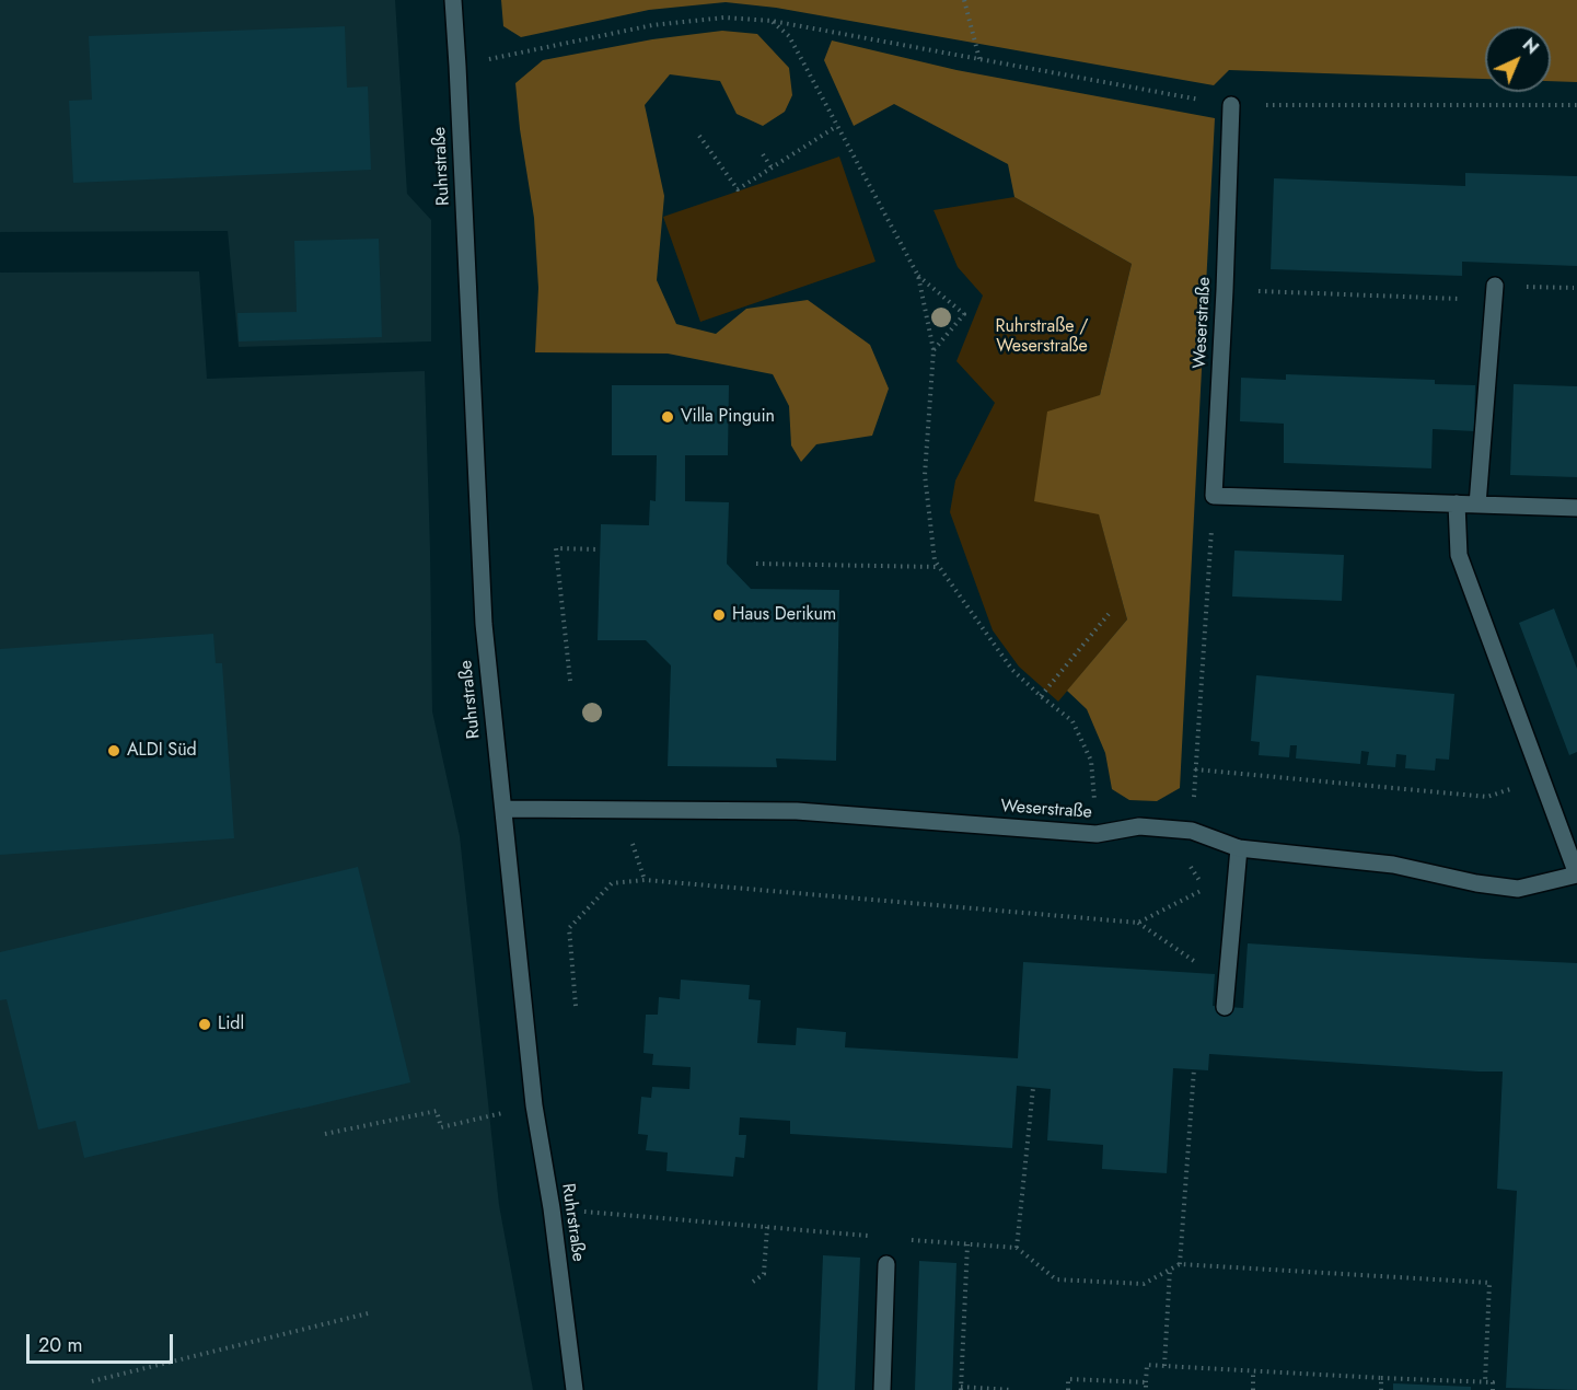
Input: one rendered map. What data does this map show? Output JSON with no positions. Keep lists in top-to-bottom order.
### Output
{
  "streets": {
    "street": ["Ruhrstraße", "Weserstraße"]
  },
  "crossings": [
    ["Ruhrstraße", "Weserstraße"]
  ],
  "parks": ["Ruhrstraße / Weserstraße"],
  "places": [
    "Villa Pinguin",
    "Haus Derikum",
    "ALDI Süd",
    "Lidl"
  ],
  "scale_bar": "20 m",
  "north": "top right"
}
